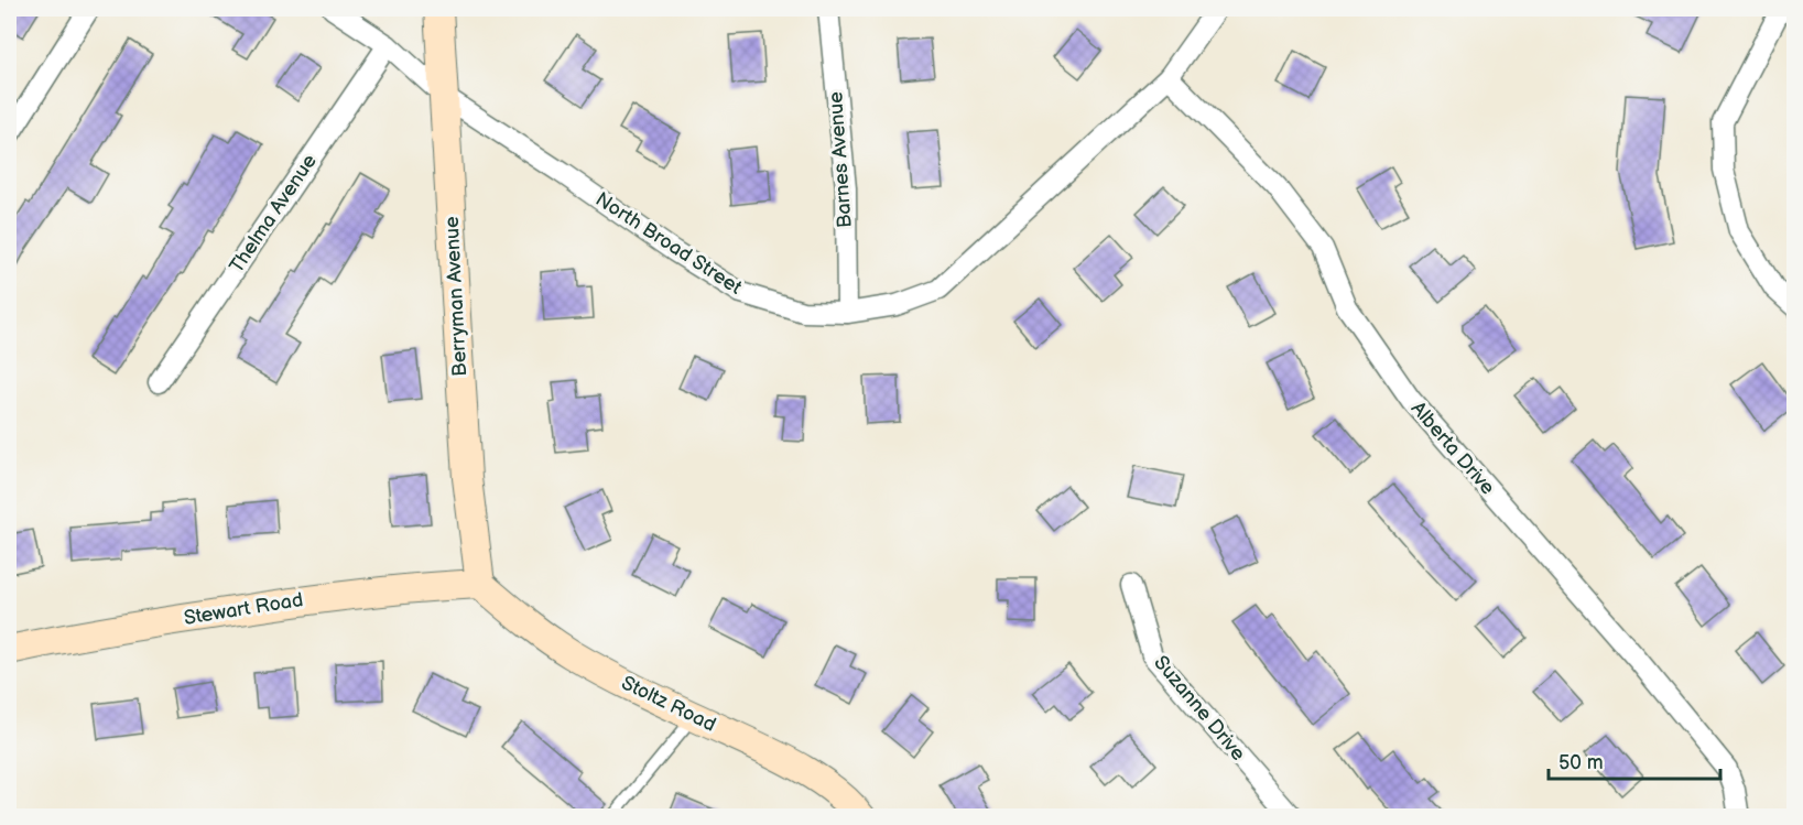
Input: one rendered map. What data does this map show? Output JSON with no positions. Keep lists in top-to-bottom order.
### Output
{
  "streets": {
    "street": [
      "Barnes Avenue",
      "Thelma Avenue",
      "North Broad Street",
      "Berryman Avenue",
      "Alberta Drive",
      "Stewart Road",
      "Stoltz Road",
      "Suzanne Drive"
    ]
  },
  "crossings": [
    ["Barnes Avenue", "North Broad Street"],
    ["Thelma Avenue", "North Broad Street"],
    ["North Broad Street", "Berryman Avenue"],
    ["North Broad Street", "Alberta Drive"],
    ["Berryman Avenue", "Stewart Road"],
    ["Berryman Avenue", "Stoltz Road"],
    ["Stewart Road", "Stoltz Road"]
  ],
  "scale_bar": "50 m"
}
